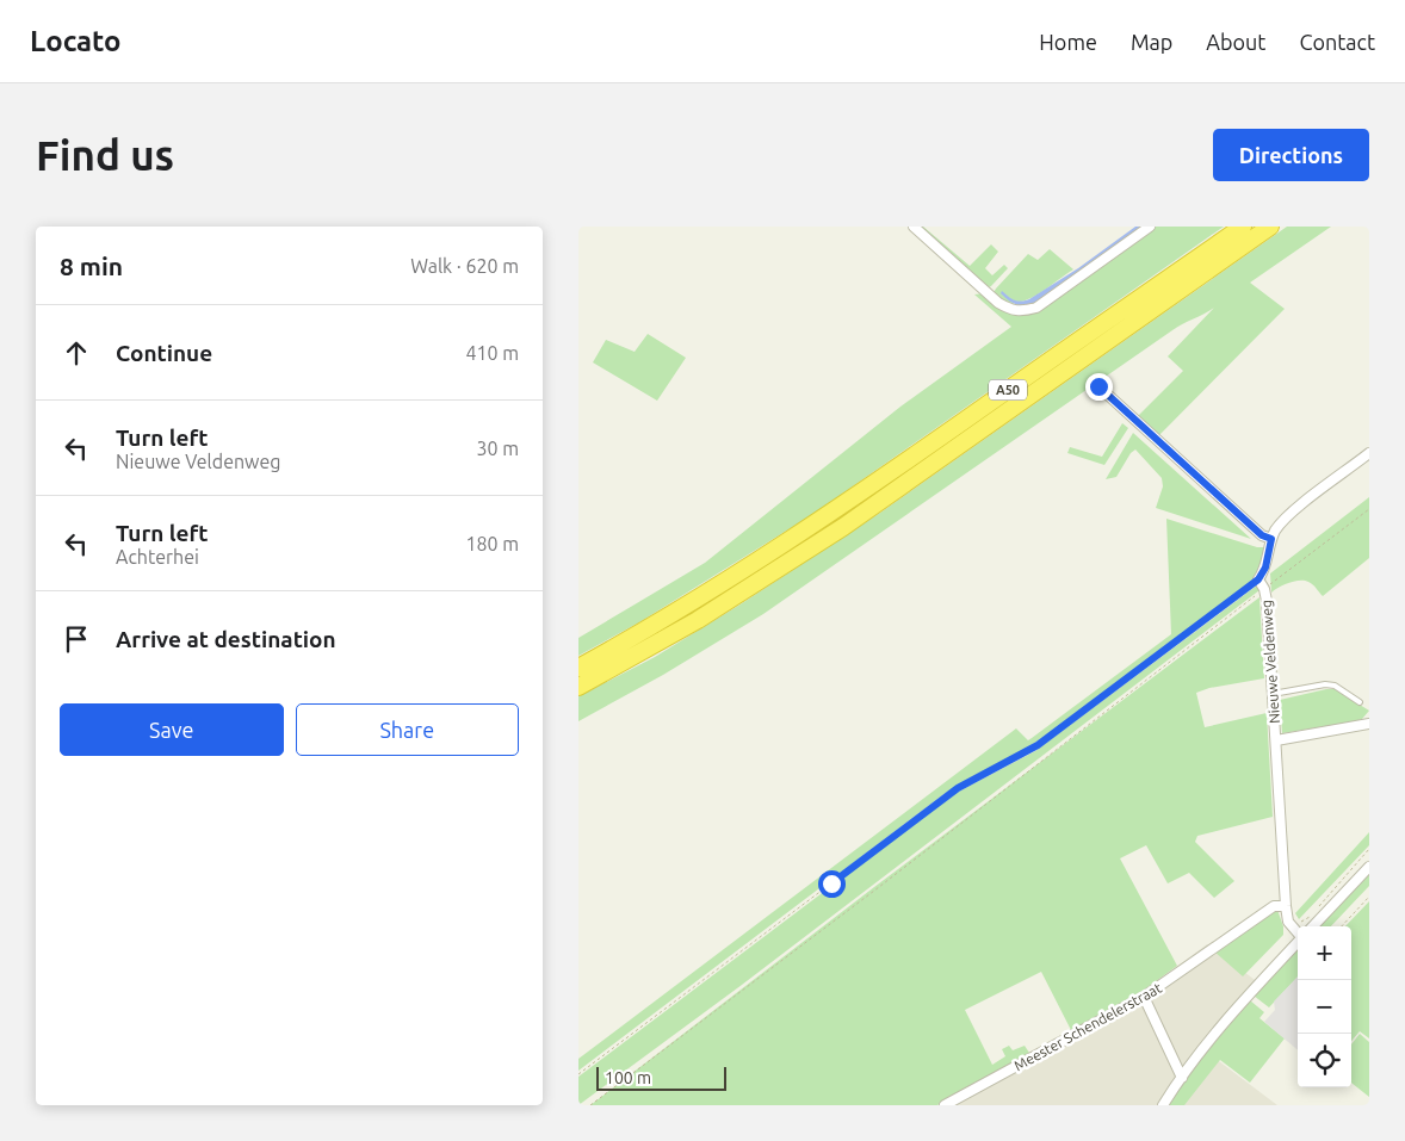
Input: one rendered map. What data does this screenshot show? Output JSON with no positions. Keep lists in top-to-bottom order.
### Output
{
  "streets": {
    "highway": ["A50"],
    "street": ["Nieuwe Veldenweg", "Meester Schendelerstraat"]
  },
  "crossings": [
    ["Nieuwe Veldenweg", "Meester Schendelerstraat"]
  ],
  "scale_bar": "100 m",
  "page": {
    "header": "Locato",
    "nav": [
      "Home",
      "Map",
      "About",
      "Contact"
    ],
    "buttons": [
      "Directions",
      ["Save", "Share"]
    ],
    "title": "Find us",
    "heading": ["8 min", "Walk · 620 m"],
    "list": [
      ["Continue", "410 m"],
      ["Turn left", "Nieuwe Veldenweg", "30 m"],
      ["Turn left", "Achterhei", "180 m"],
      "Arrive at destination"
    ],
    "map_buttons": ["+", "−"],
    "scale": "100 m"
  }
}
